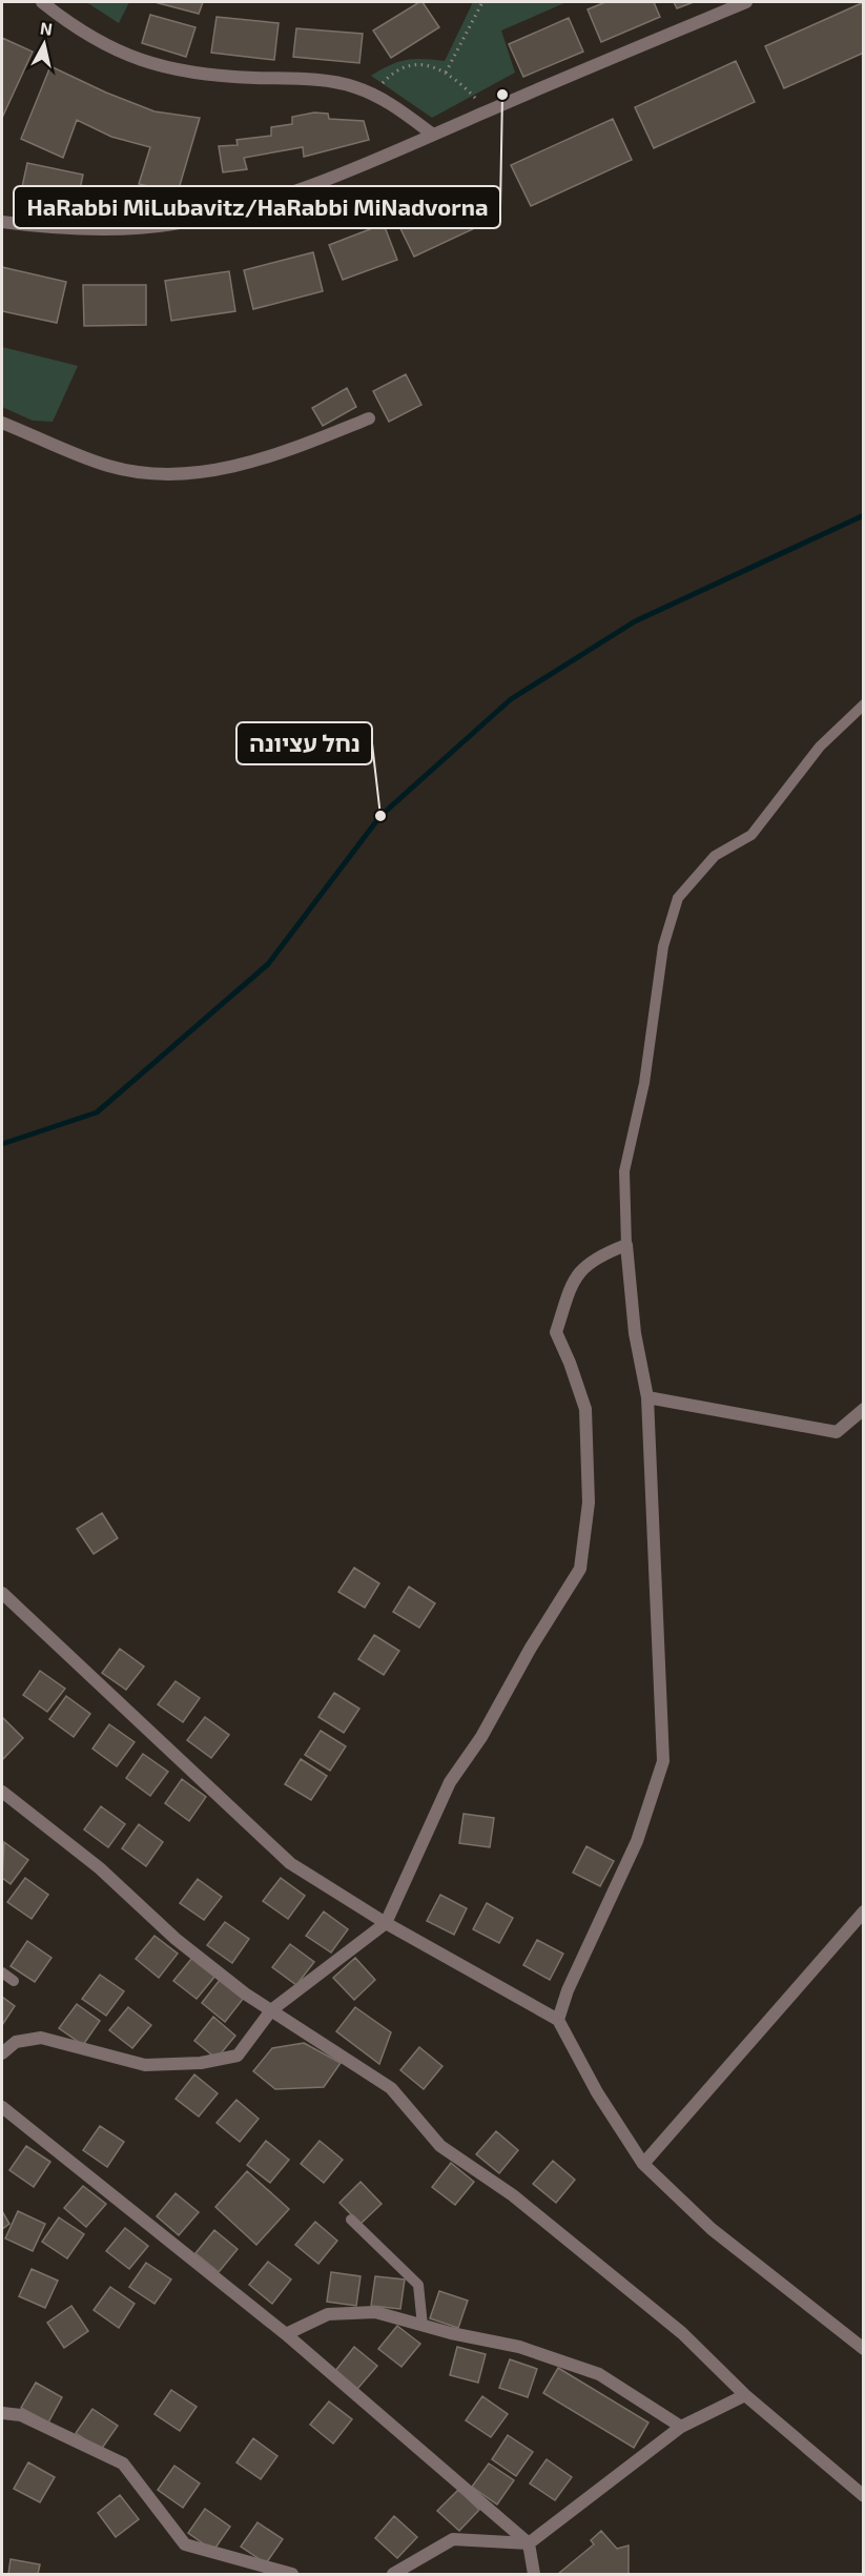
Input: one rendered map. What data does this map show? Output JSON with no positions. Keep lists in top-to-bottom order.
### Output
{
  "places": ["HaRabbi MiLubavitz/HaRabbi MiNadvorna", "נחל עציונה"],
  "north": "top"
}
